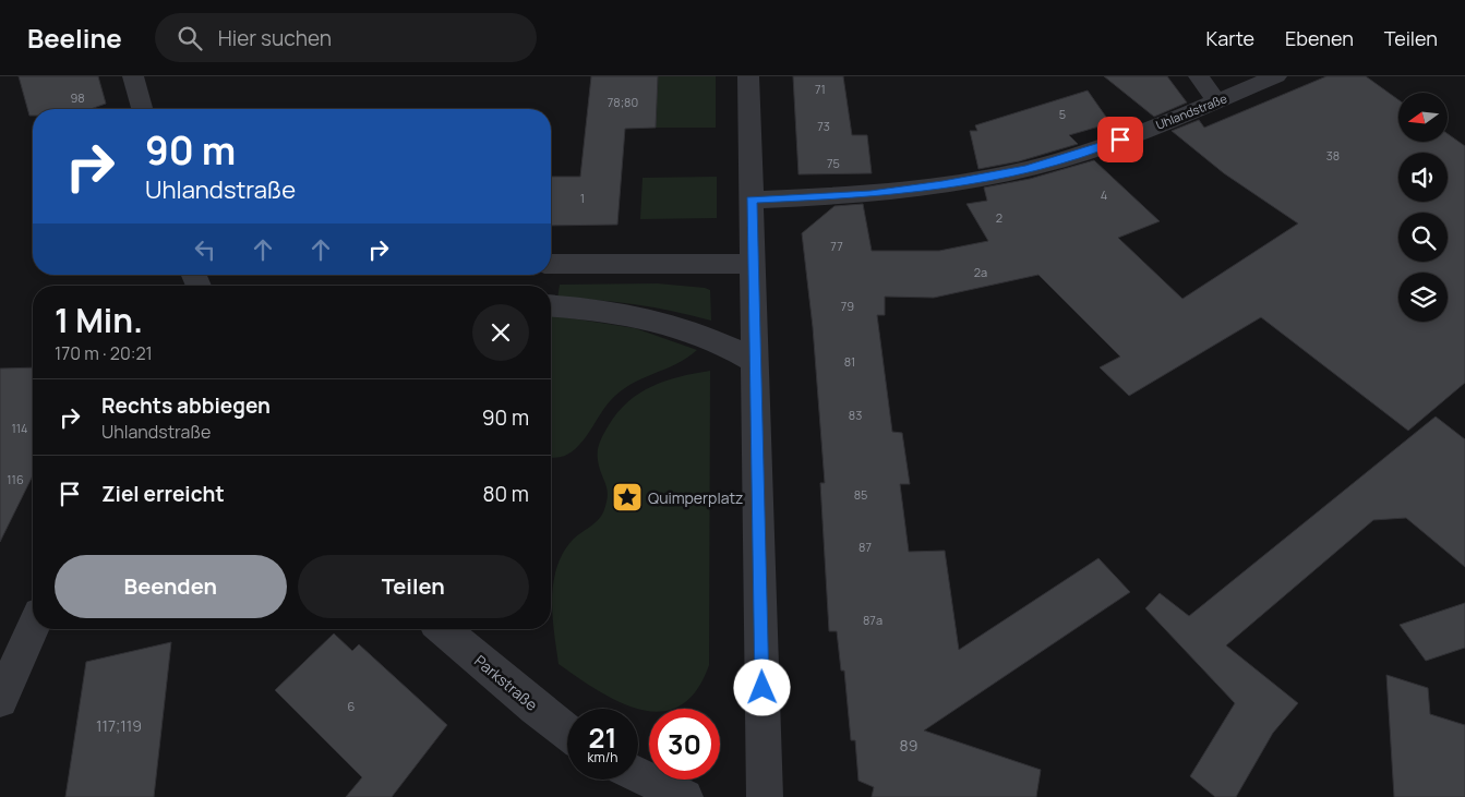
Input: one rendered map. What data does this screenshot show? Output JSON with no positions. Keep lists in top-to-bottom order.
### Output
{
  "streets": {
    "street": ["Uhlandstraße", "Parkstraße"]
  },
  "places": {
    "place": ["Quimperplatz"]
  },
  "house_numbers": [
    "71",
    "98",
    "78;80",
    "5",
    "73",
    "38",
    "75",
    "4",
    "1",
    "2",
    "77",
    "2a",
    "79",
    "81",
    "83",
    "114",
    "116",
    "85",
    "87",
    "87a",
    "6",
    "117;119",
    "89"
  ],
  "north": "left",
  "page": {
    "header": "Beeline",
    "search": "Hier suchen",
    "nav": ["Karte", "Ebenen", "Teilen"],
    "turn": ["90 m", "Uhlandstraße"],
    "heading": ["1 Min.", "170 m · 20:21"],
    "list": [
      {
        "name": "Rechts abbiegen",
        "note": "Uhlandstraße",
        "value": "90 m"
      },
      {
        "name": "Ziel erreicht",
        "value": "80 m"
      }
    ],
    "buttons": ["Beenden", "Teilen"],
    "speed": "21 km/h",
    "limit": "30"
  }
}
